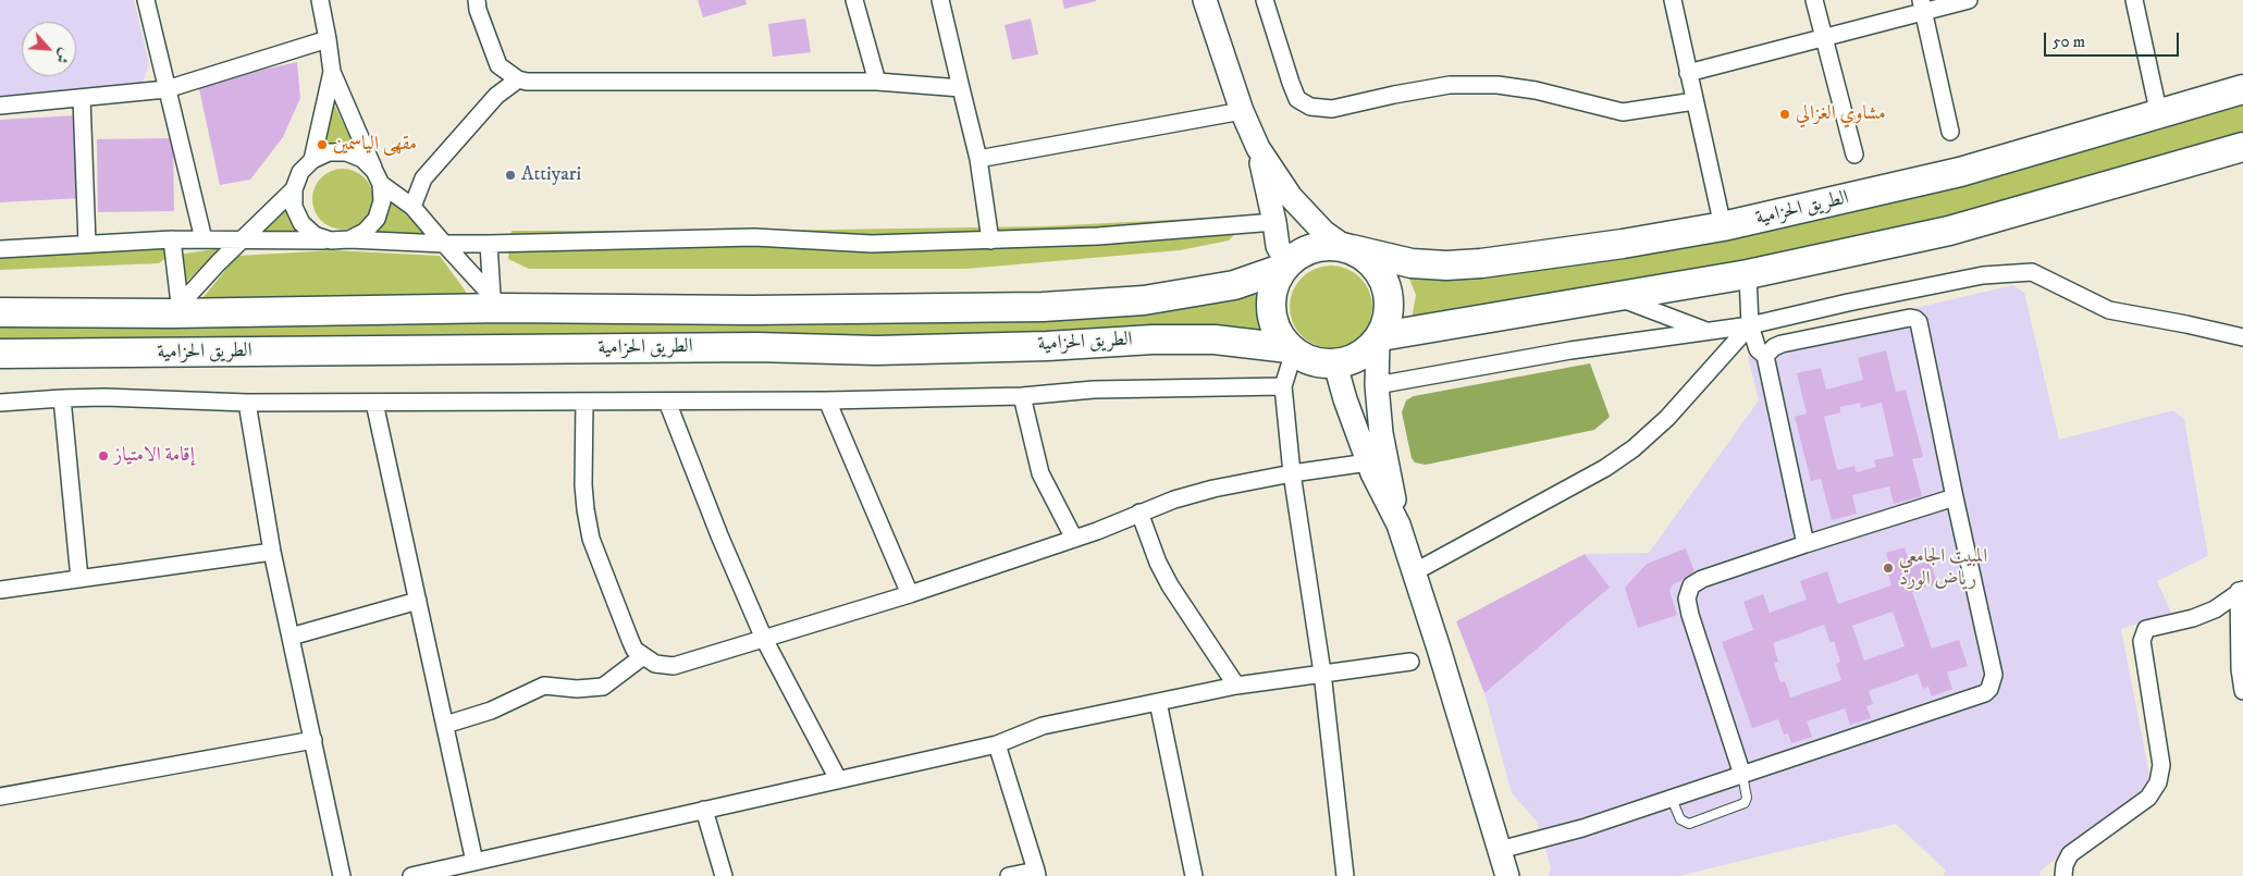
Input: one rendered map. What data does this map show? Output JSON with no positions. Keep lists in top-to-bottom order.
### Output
{
  "streets": {
    "highway": ["الطريق الحزامية"]
  },
  "places": [
    "مشاوي الغزالي",
    "مقهى الياسمين",
    "Attiyari",
    "إقامة الامتياز",
    "المبيت الجامعي رياض الورد"
  ],
  "scale_bar": "50 m",
  "north": "bottom right"
}
